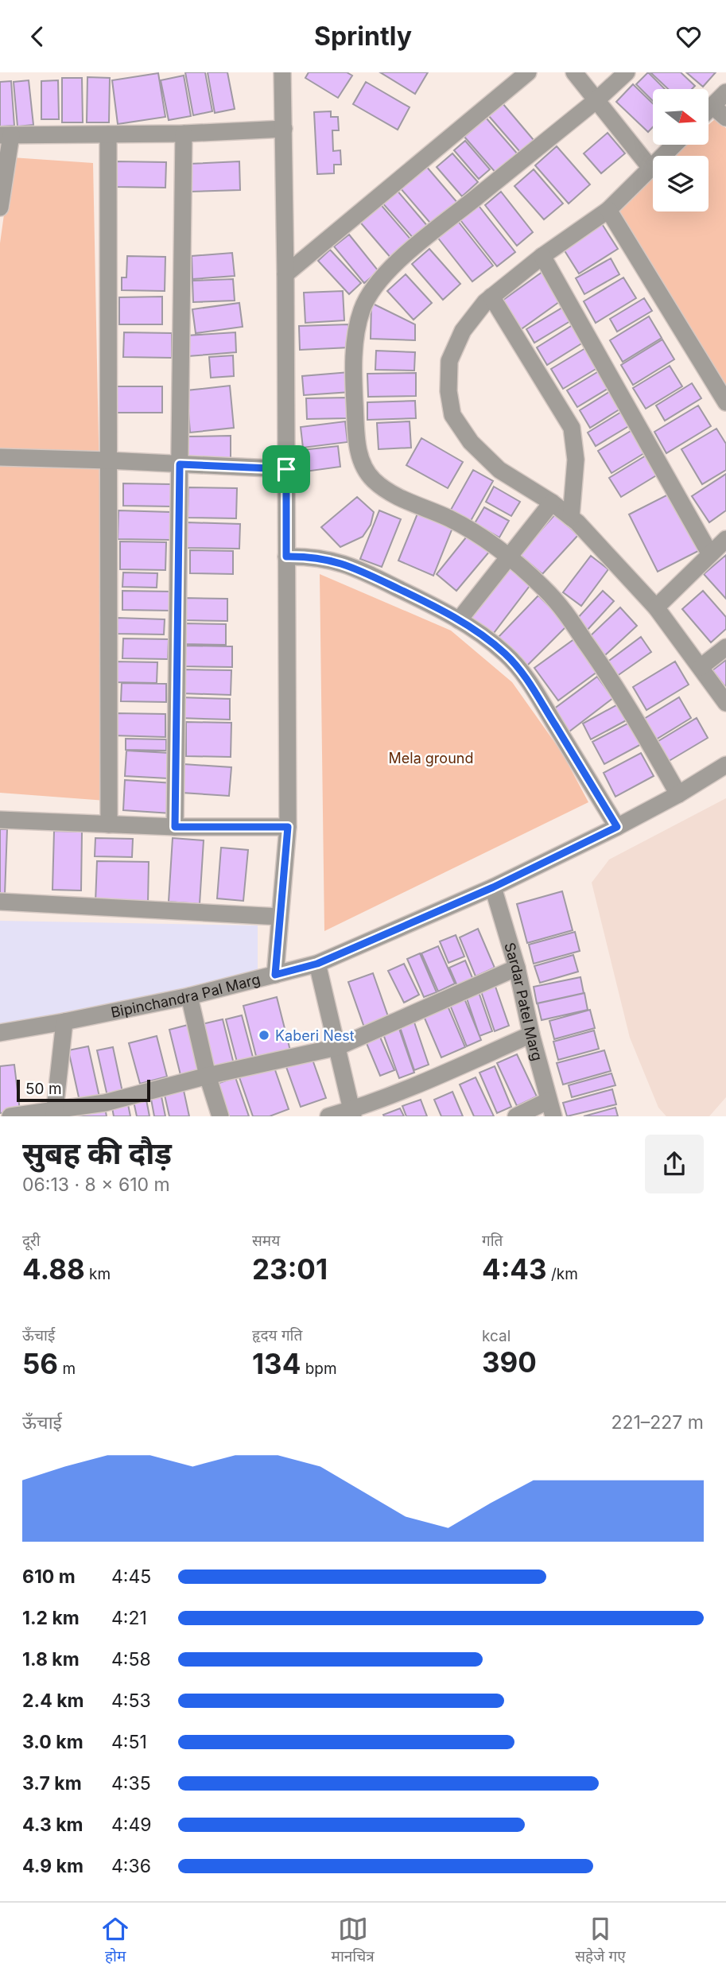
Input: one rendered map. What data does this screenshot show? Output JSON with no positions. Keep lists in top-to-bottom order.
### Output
{
  "streets": {
    "street": ["Bipinchandra Pal Marg", "Sardar Patel Marg"]
  },
  "crossings": [
    ["Bipinchandra Pal Marg", "Sardar Patel Marg"]
  ],
  "parks": ["Mela ground"],
  "places": ["Kaberi Nest"],
  "scale_bar": "50 m",
  "north": "right",
  "page": {
    "header": "Sprintly",
    "scale": "50 m",
    "heading": ["सुबह की दौड़", "06:13 · 8 × 610 m"],
    "stats": [
      ["दूरी", "4.88 km"],
      ["समय", "23:01"],
      ["गति", "4:43 /km"],
      ["ऊँचाई", "56 m"],
      ["हृदय गति", "134 bpm"],
      ["kcal", "390"]
    ],
    "chart": ["ऊँचाई", "221–227 m"],
    "list": [
      {
        "name": "610 m",
        "note": "4:45"
      },
      {
        "name": "1.2 km",
        "note": "4:21"
      },
      {
        "name": "1.8 km",
        "note": "4:58"
      },
      {
        "name": "2.4 km",
        "note": "4:53"
      },
      {
        "name": "3.0 km",
        "note": "4:51"
      },
      {
        "name": "3.7 km",
        "note": "4:35"
      },
      {
        "name": "4.3 km",
        "note": "4:49"
      },
      {
        "name": "4.9 km",
        "note": "4:36"
      }
    ],
    "tabs": ["होम", "मानचित्र", "सहेजे गए"]
  }
}
